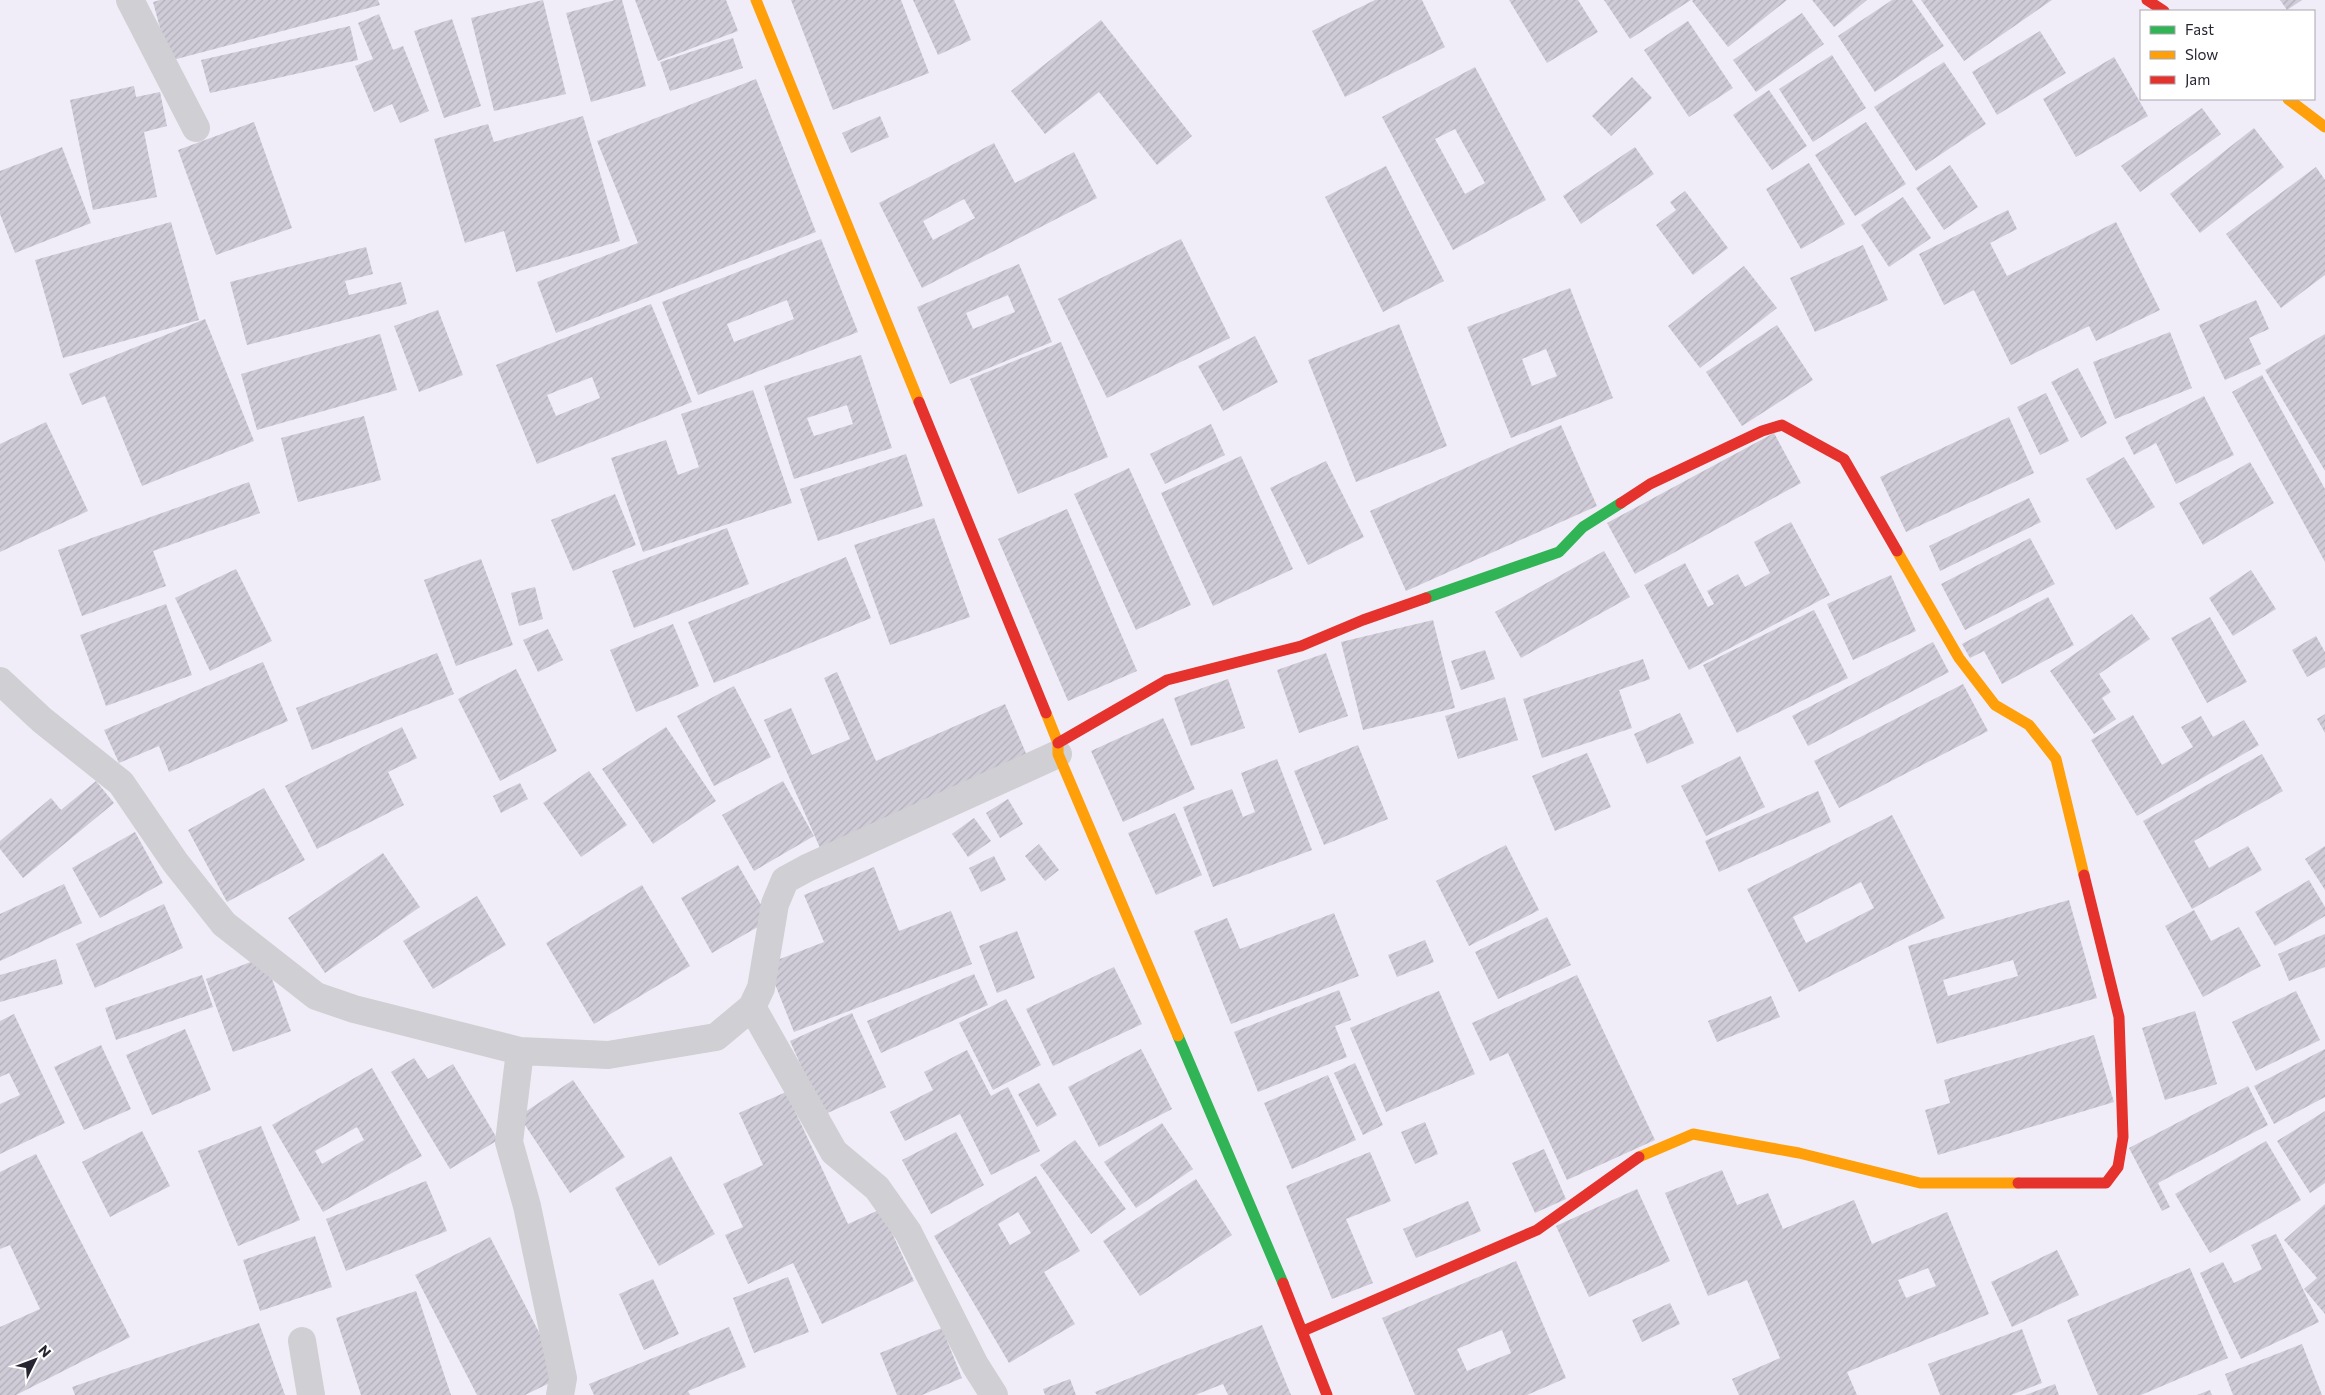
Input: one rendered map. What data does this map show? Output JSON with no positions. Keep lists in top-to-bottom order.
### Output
{
  "legend": ["Fast", "Slow", "Jam"],
  "north": "top right"
}
